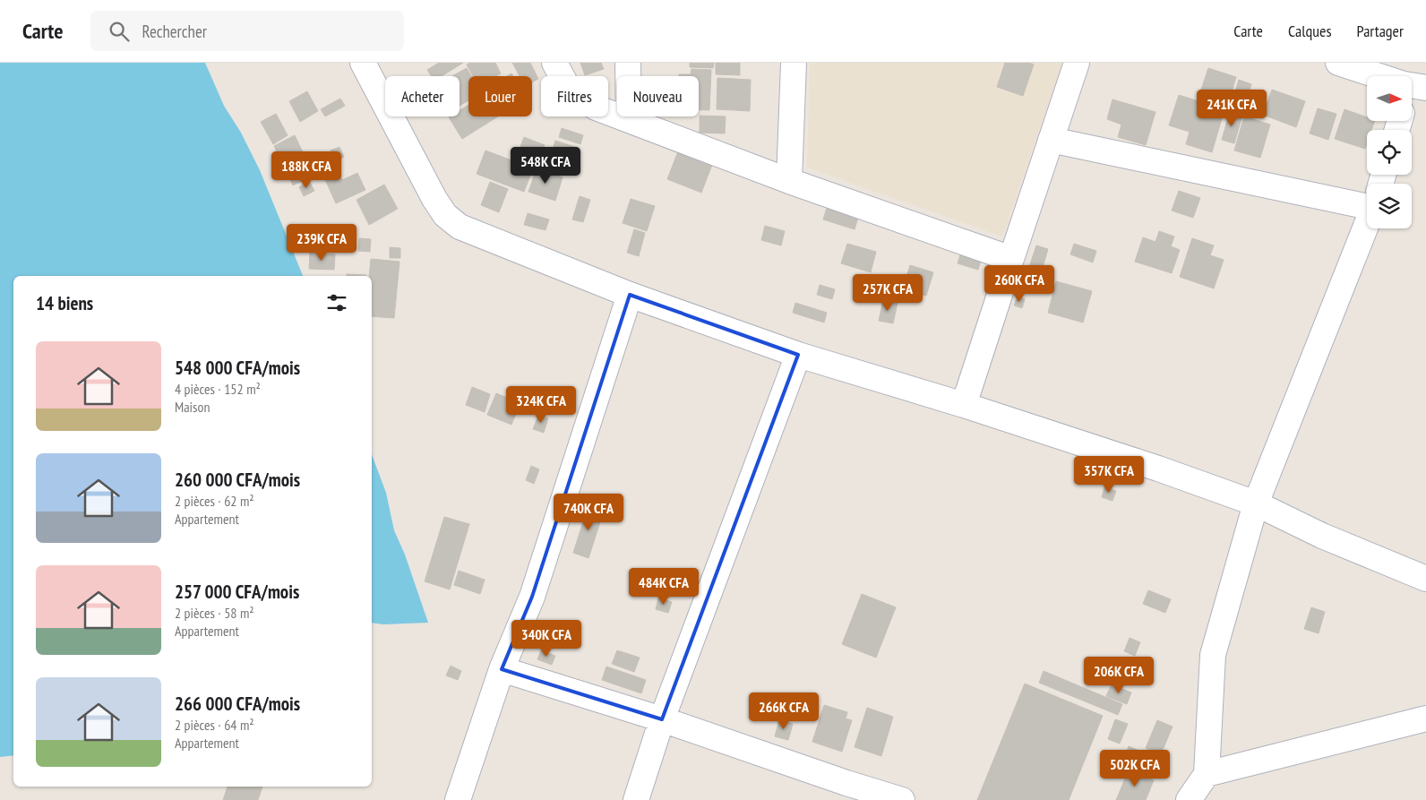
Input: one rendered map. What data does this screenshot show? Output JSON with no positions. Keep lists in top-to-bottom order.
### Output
{
  "north": "right",
  "page": {
    "header": "Carte",
    "search": "Rechercher",
    "nav": ["Carte", "Calques", "Partager"],
    "chip": [
      "Acheter",
      "Louer",
      "Filtres",
      "Nouveau"
    ],
    "price": [
      "241K CFA",
      "548K CFA",
      "188K CFA",
      "239K CFA",
      "260K CFA",
      "257K CFA",
      "324K CFA",
      "357K CFA",
      "740K CFA",
      "484K CFA",
      "340K CFA",
      "206K CFA",
      "266K CFA",
      "502K CFA"
    ],
    "heading": "14 biens",
    "list": [
      {
        "name": "548 000 CFA/mois",
        "note": "4 pièces · 152 m² · Maison"
      },
      {
        "name": "260 000 CFA/mois",
        "note": "2 pièces · 62 m² · Appartement"
      },
      {
        "name": "257 000 CFA/mois",
        "note": "2 pièces · 58 m² · Appartement"
      },
      {
        "name": "266 000 CFA/mois",
        "note": "2 pièces · 64 m² · Appartement"
      }
    ]
  }
}
